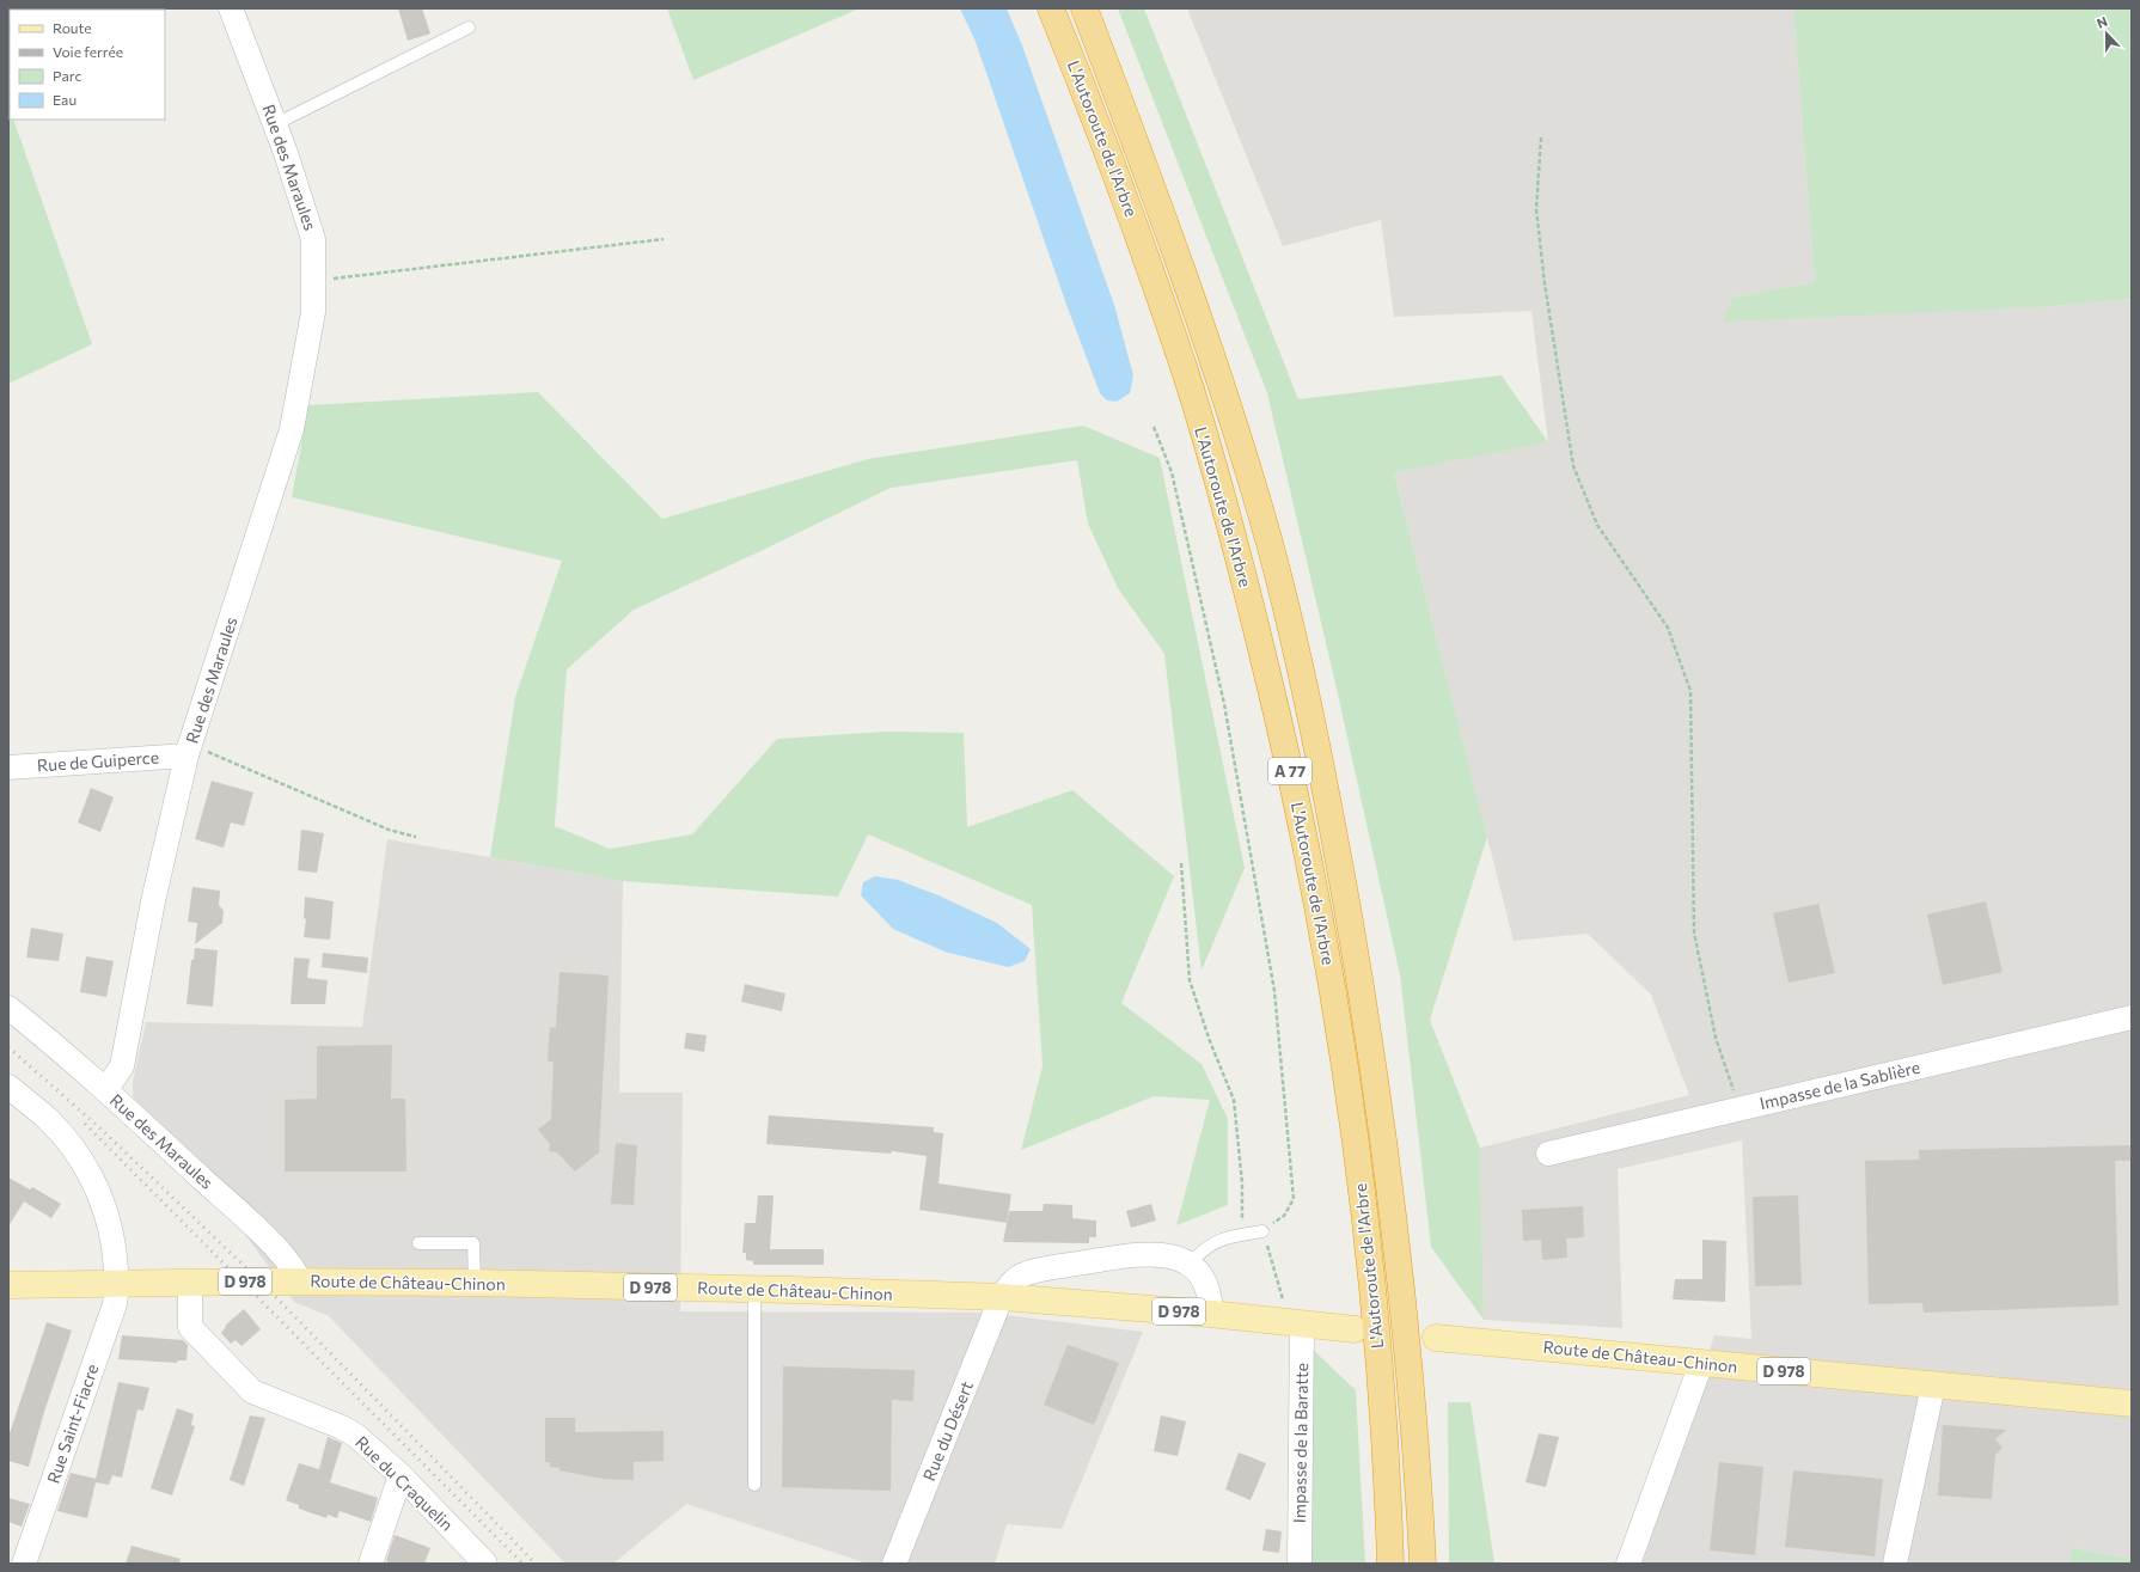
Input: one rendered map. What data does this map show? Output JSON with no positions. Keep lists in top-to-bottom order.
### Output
{
  "streets": {
    "highway": ["L'Autoroute de l'Arbre", "A 77"],
    "main road": ["D 978", "Route de Château-Chinon"],
    "street": [
      "Rue des Maraules",
      "Rue de Guiperce",
      "Impasse de la Sablière",
      "Rue Saint-Fiacre",
      "Rue du Désert",
      "Impasse de la Baratte",
      "Rue du Craquelin"
    ]
  },
  "crossings": [
    ["Rue des Maraules", "Rue de Guiperce"],
    ["Rue des Maraules", "Route de Château-Chinon"],
    ["D 978", "Route de Château-Chinon"],
    ["D 978", "Rue Saint-Fiacre"],
    ["Route de Château-Chinon", "Rue Saint-Fiacre"],
    ["Route de Château-Chinon", "Rue du Désert"],
    ["Route de Château-Chinon", "Impasse de la Baratte"],
    ["Route de Château-Chinon", "Rue du Craquelin"]
  ],
  "legend": [
    "Route",
    "Voie ferrée",
    "Parc",
    "Eau"
  ],
  "north": "top"
}
